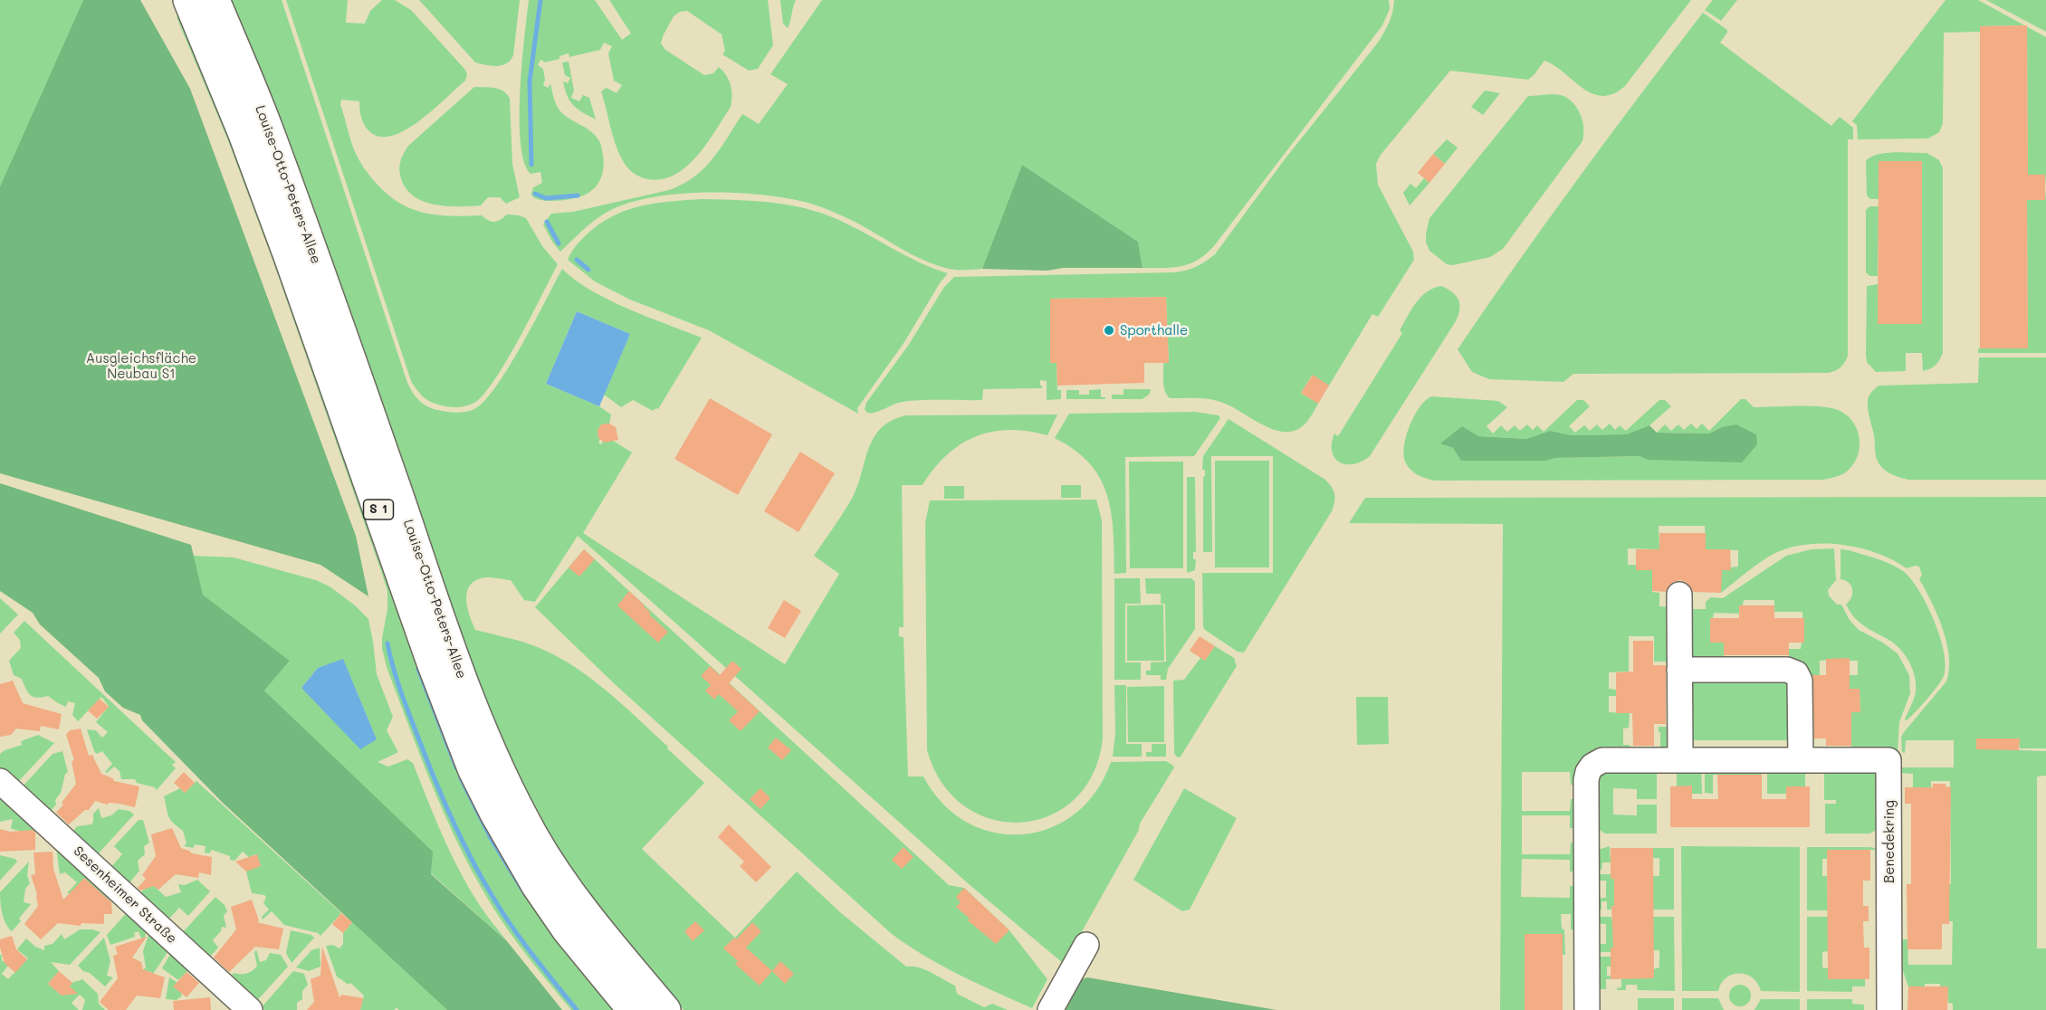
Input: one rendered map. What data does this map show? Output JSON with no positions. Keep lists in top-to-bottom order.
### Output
{
  "streets": {
    "main road": ["Louise-Otto-Peters-Allee", "S 1"],
    "street": ["Benedekring", "Sesenheimer Straße"]
  },
  "parks": ["Ausgleichsfläche Neubau S1"],
  "places": ["Sporthalle"]
}
